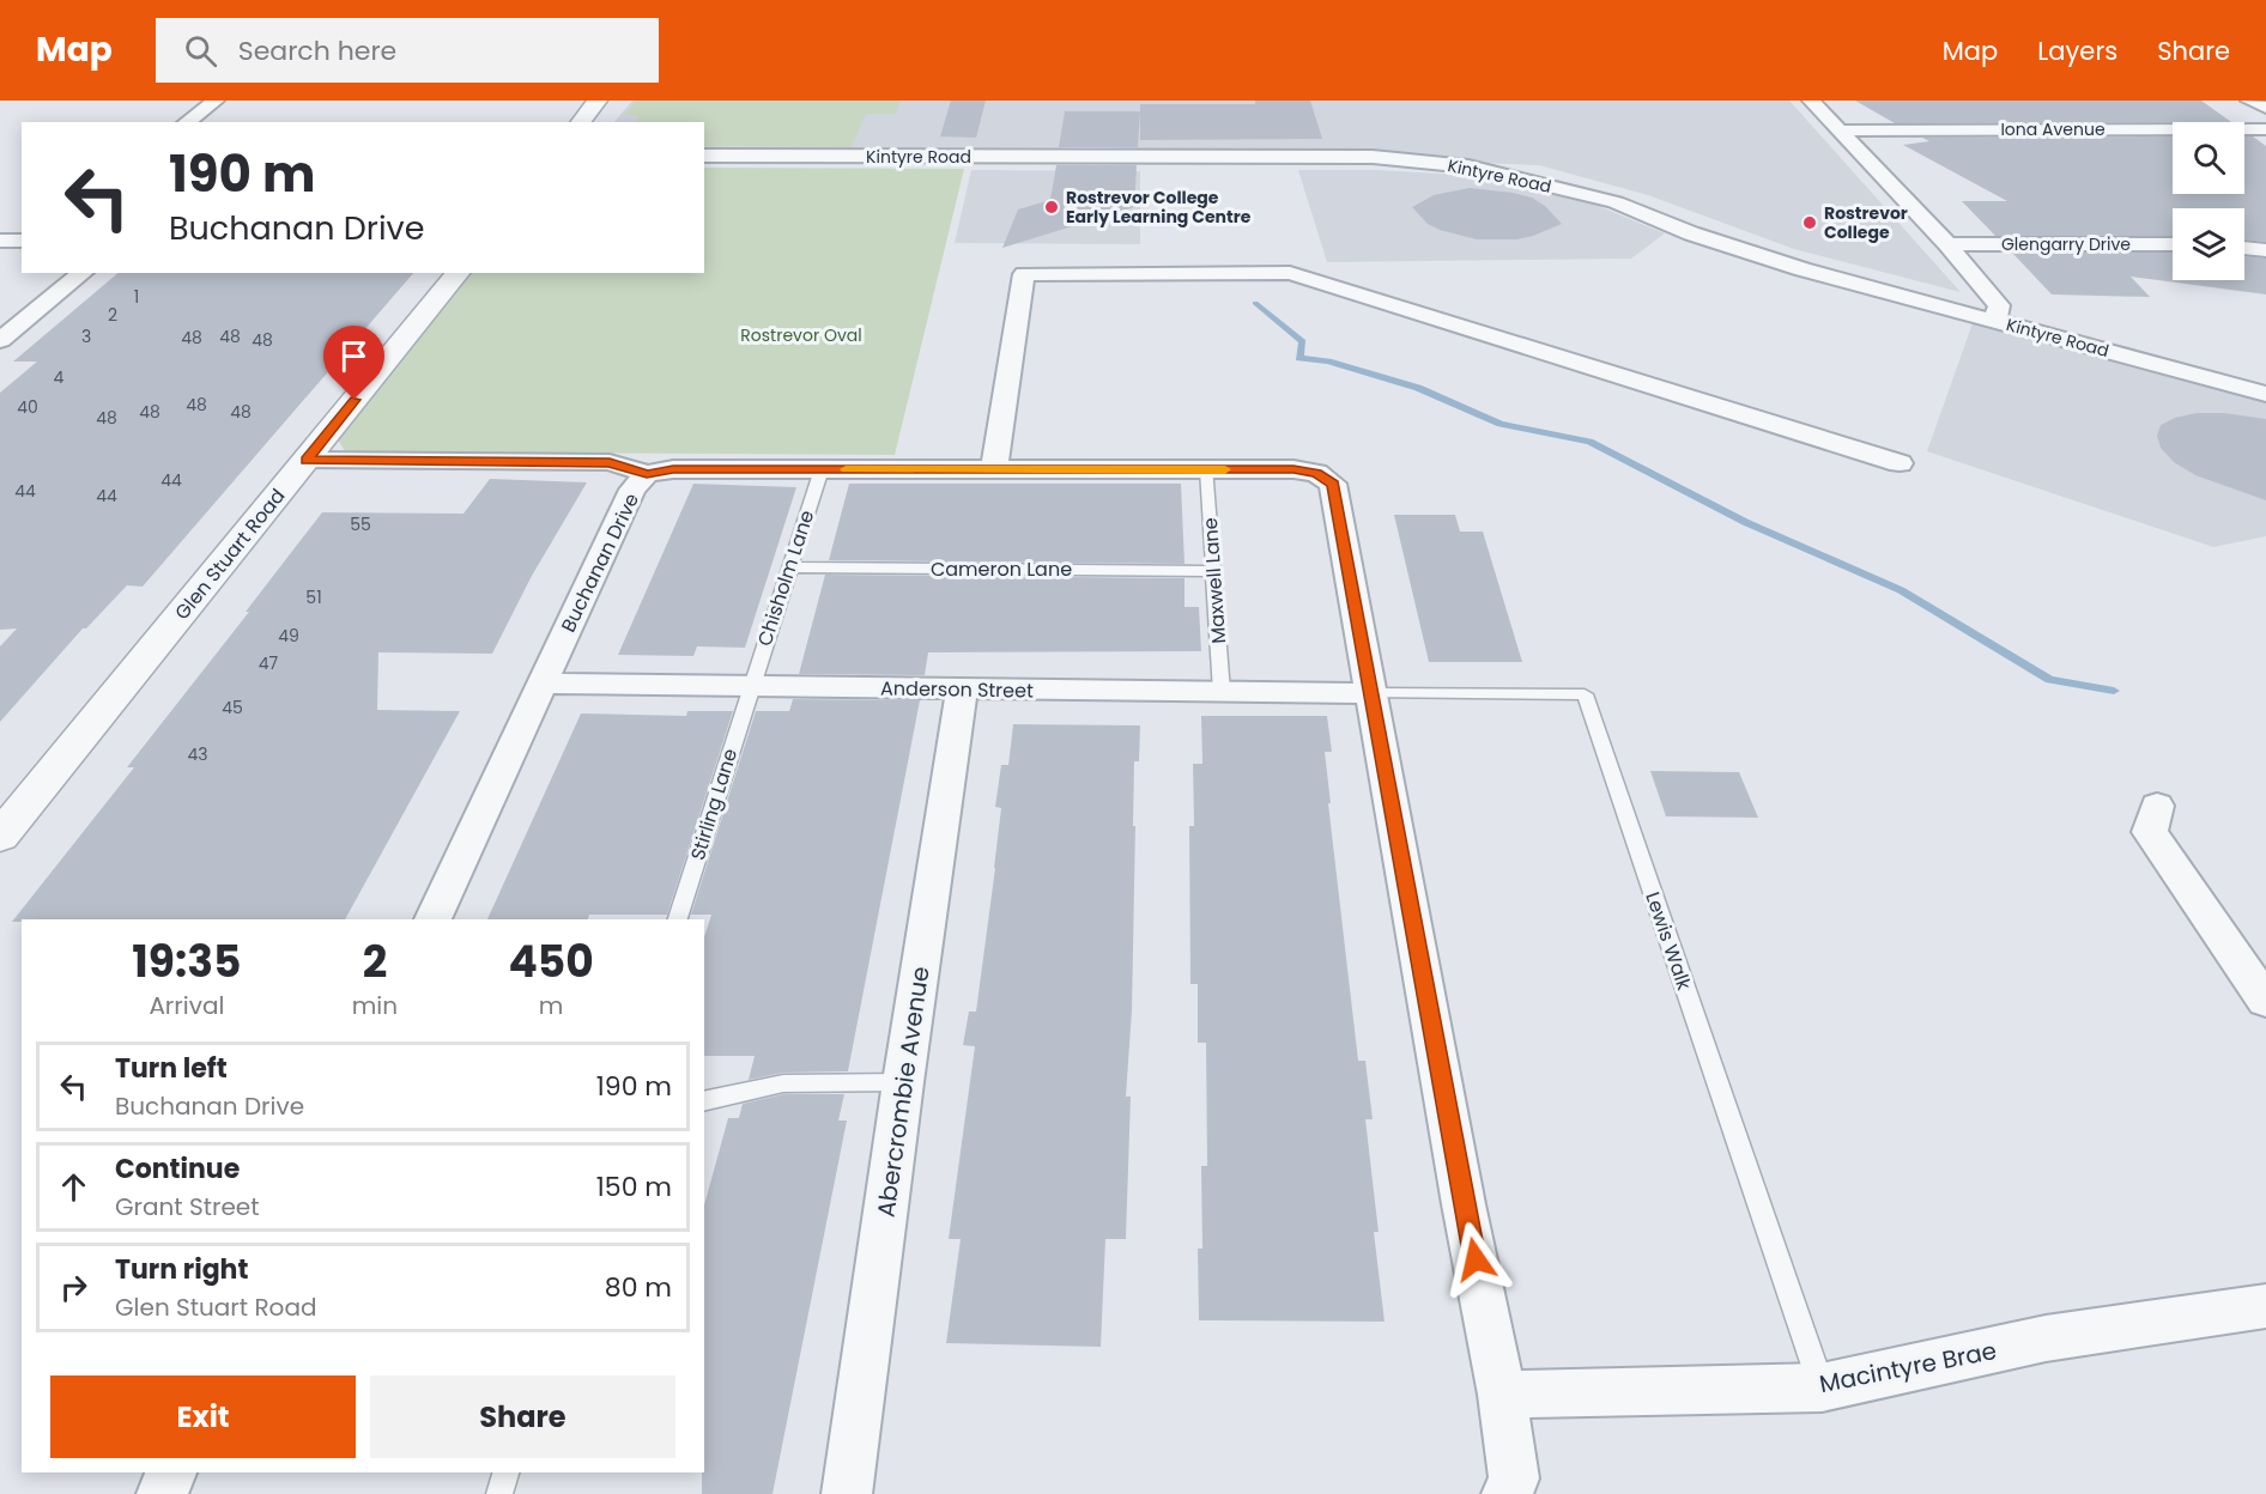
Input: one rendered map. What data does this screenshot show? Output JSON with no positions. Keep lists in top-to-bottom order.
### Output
{
  "streets": {
    "street": [
      "Iona Avenue",
      "Kintyre Road",
      "Glengarry Drive",
      "Glen Stuart Road",
      "Buchanan Drive",
      "Anderson Street",
      "Abercrombie Avenue",
      "Macintyre Brae"
    ],
    "lane": [
      "Cameron Lane",
      "Chisholm Lane",
      "Maxwell Lane",
      "Stirling Lane",
      "Lewis Walk"
    ]
  },
  "crossings": [
    ["Buchanan Drive", "Chisholm Lane"],
    ["Buchanan Drive", "Maxwell Lane"],
    ["Buchanan Drive", "Anderson Street"],
    ["Buchanan Drive", "Lewis Walk"],
    ["Buchanan Drive", "Macintyre Brae"],
    ["Cameron Lane", "Chisholm Lane"],
    ["Cameron Lane", "Maxwell Lane"],
    ["Chisholm Lane", "Anderson Street"],
    ["Chisholm Lane", "Stirling Lane"],
    ["Maxwell Lane", "Anderson Street"],
    ["Anderson Street", "Stirling Lane"],
    ["Anderson Street", "Lewis Walk"],
    ["Anderson Street", "Abercrombie Avenue"],
    ["Lewis Walk", "Macintyre Brae"]
  ],
  "parks": ["Rostrevor Oval"],
  "places": ["Rostrevor College Early Learning Centre", "Rostrevor College"],
  "house_numbers": [
    "1",
    "2",
    "3",
    "48",
    "48",
    "48",
    "4",
    "48",
    "40",
    "48",
    "48",
    "48",
    "44",
    "44",
    "44",
    "55",
    "51",
    "49",
    "47",
    "45",
    "43"
  ],
  "page": {
    "header": "Map",
    "search": "Search here",
    "nav": ["Map", "Layers", "Share"],
    "turn": ["190 m", "Buchanan Drive"],
    "eta": [
      "19:35",
      "Arrival",
      "2",
      "min",
      "450",
      "m"
    ],
    "list": [
      {
        "name": "Turn left",
        "note": "Buchanan Drive",
        "value": "190 m"
      },
      {
        "name": "Continue",
        "note": "Grant Street",
        "value": "150 m"
      },
      {
        "name": "Turn right",
        "note": "Glen Stuart Road",
        "value": "80 m"
      }
    ],
    "buttons": ["Exit", "Share"]
  }
}
